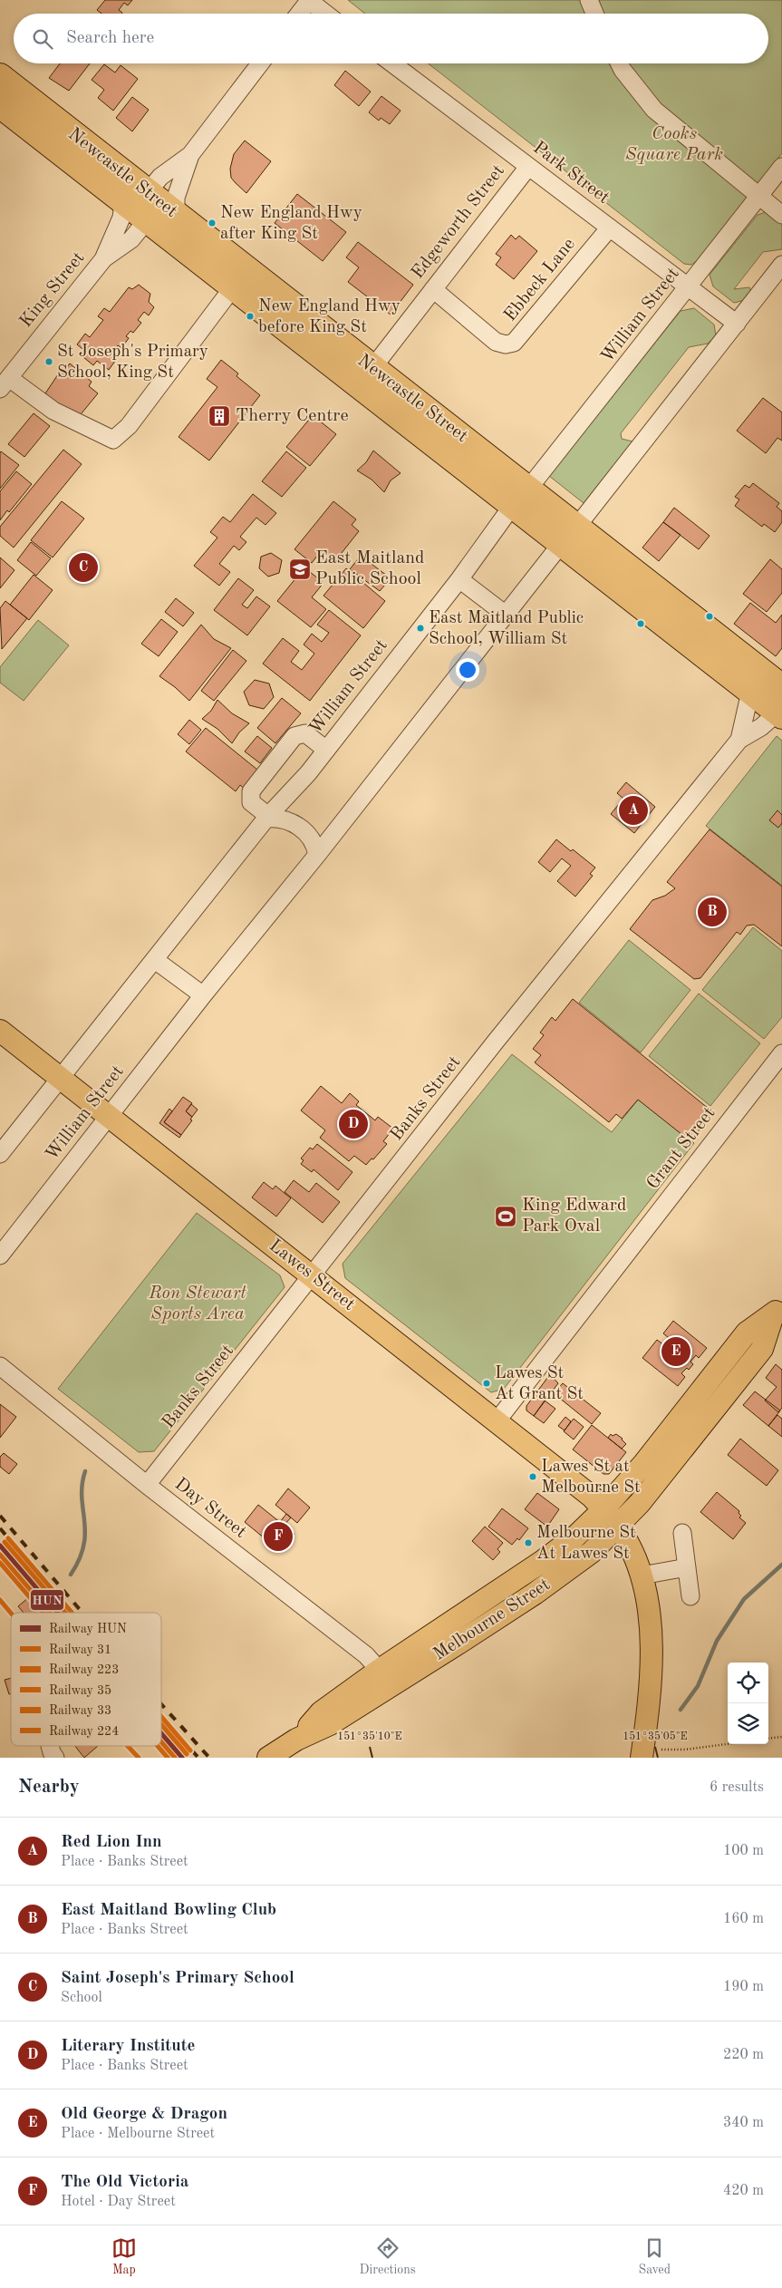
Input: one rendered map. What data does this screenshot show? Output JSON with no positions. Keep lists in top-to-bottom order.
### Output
{
  "streets": {
    "highway": ["Newcastle Street"],
    "main road": ["Lawes Street", "Melbourne Street"],
    "street": [
      "Park Street",
      "Edgeworth Street",
      "Ebbeck Lane",
      "King Street",
      "William Street",
      "Banks Street",
      "Grant Street",
      "Day Street"
    ]
  },
  "crossings": [
    ["Newcastle Street", "Edgeworth Street"],
    ["Newcastle Street", "King Street"],
    ["Newcastle Street", "William Street"],
    ["Newcastle Street", "Banks Street"],
    ["Park Street", "Edgeworth Street"],
    ["Park Street", "Ebbeck Lane"],
    ["Park Street", "William Street"],
    ["Edgeworth Street", "Ebbeck Lane"],
    ["William Street", "Lawes Street"],
    ["Banks Street", "Lawes Street"],
    ["Banks Street", "Day Street"],
    ["Grant Street", "Lawes Street"],
    ["Lawes Street", "Melbourne Street"],
    ["Day Street", "Melbourne Street"]
  ],
  "parks": ["Cooks Square Park", "Ron Stewart Sports Area"],
  "places": {
    "other": [
      "New England Hwy after King St",
      "New England Hwy before King St",
      "St Joseph's Primary School, King St",
      "East Maitland Public School, William St",
      "Lawes St At Grant St",
      "Lawes St at Melbourne St",
      "Melbourne St At Lawes St"
    ],
    "building": ["Therry Centre"],
    "school or university": ["East Maitland Public School"],
    "sports": ["King Edward Park Oval"]
  },
  "lines": [
    "rail line 33",
    "rail line 223",
    "rail line HUN",
    "rail line 31",
    "rail line 35",
    "rail line 224"
  ],
  "legend": [
    "Railway HUN",
    "Railway 31",
    "Railway 223",
    "Railway 35",
    "Railway 33",
    "Railway 224"
  ],
  "page": {
    "search": "Search here",
    "pins": [
      "C",
      "A",
      "B",
      "D",
      "E",
      "F"
    ],
    "heading": ["Nearby", "6 results"],
    "list": [
      {
        "mark": "A",
        "name": "Red Lion Inn",
        "note": "Place · Banks Street",
        "value": "100 m"
      },
      {
        "mark": "B",
        "name": "East Maitland Bowling Club",
        "note": "Place · Banks Street",
        "value": "160 m"
      },
      {
        "mark": "C",
        "name": "Saint Joseph's Primary School",
        "note": "School",
        "value": "190 m"
      },
      {
        "mark": "D",
        "name": "Literary Institute",
        "note": "Place · Banks Street",
        "value": "220 m"
      },
      {
        "mark": "E",
        "name": "Old George & Dragon",
        "note": "Place · Melbourne Street",
        "value": "340 m"
      },
      {
        "mark": "F",
        "name": "The Old Victoria",
        "note": "Hotel · Day Street",
        "value": "420 m"
      }
    ],
    "nav": ["Map", "Directions", "Saved"]
  },
  "coordinates": ["151°35'10\"E", "151°35'05\"E"]
}
